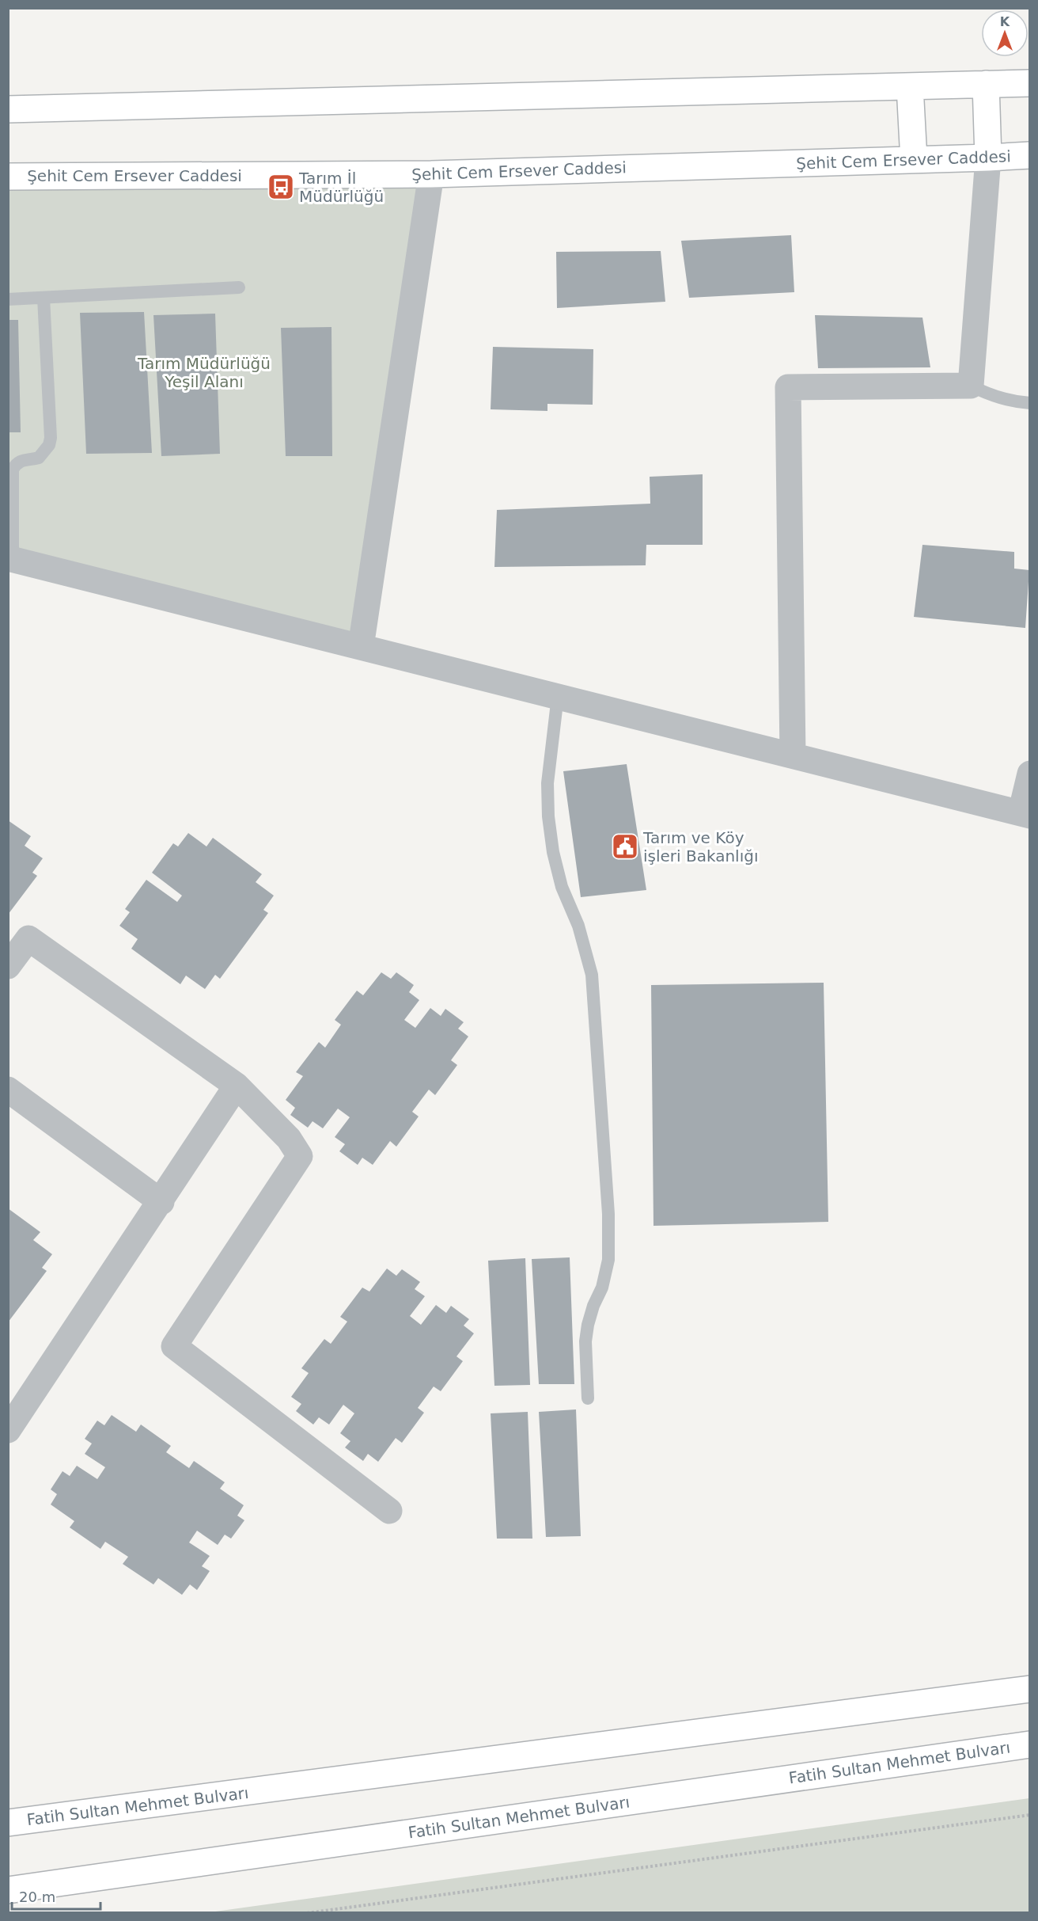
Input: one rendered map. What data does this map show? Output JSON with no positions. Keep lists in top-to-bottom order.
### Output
{
  "streets": {
    "main road": ["Şehit Cem Ersever Caddesi", "Fatih Sultan Mehmet Bulvarı"]
  },
  "parks": ["Tarım Müdürlüğü Yeşil Alanı"],
  "places": {
    "bus stop": ["Tarım İl Müdürlüğü"],
    "public building": ["Tarım ve Köy işleri Bakanlığı"]
  },
  "scale_bar": "20 m",
  "north": "top"
}
